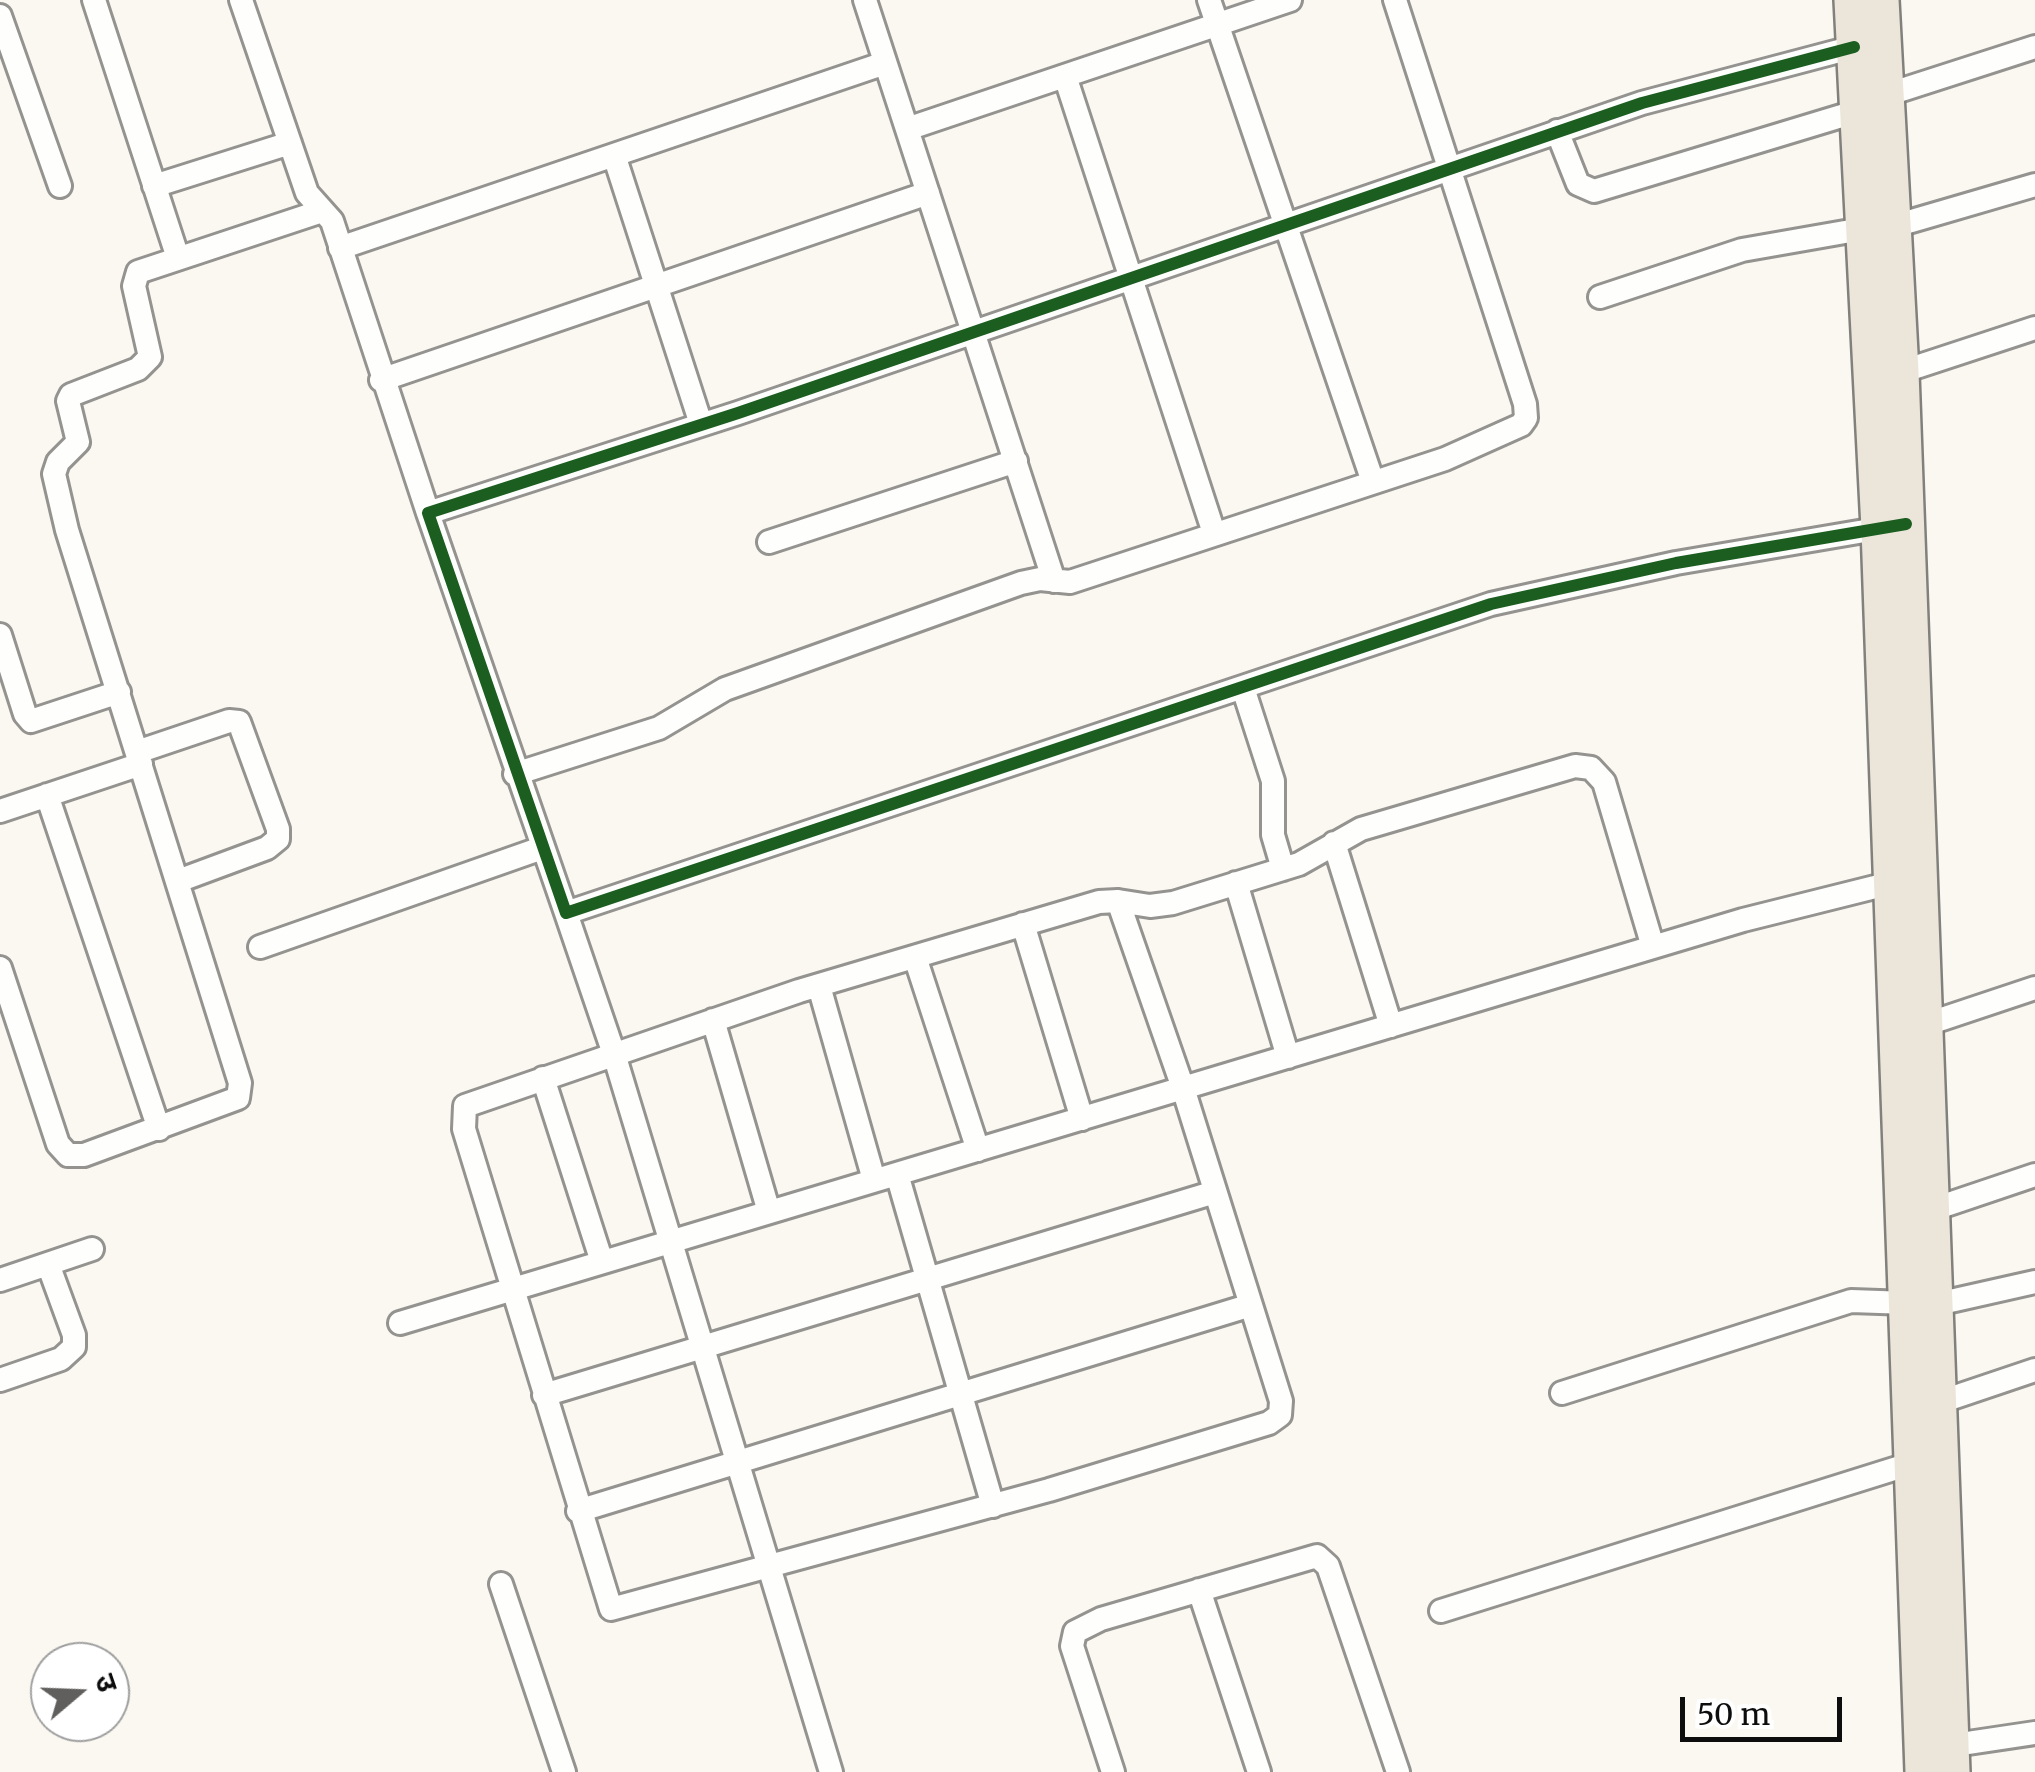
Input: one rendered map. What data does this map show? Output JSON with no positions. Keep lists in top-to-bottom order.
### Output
{
  "scale_bar": "50 m",
  "north": "right"
}
